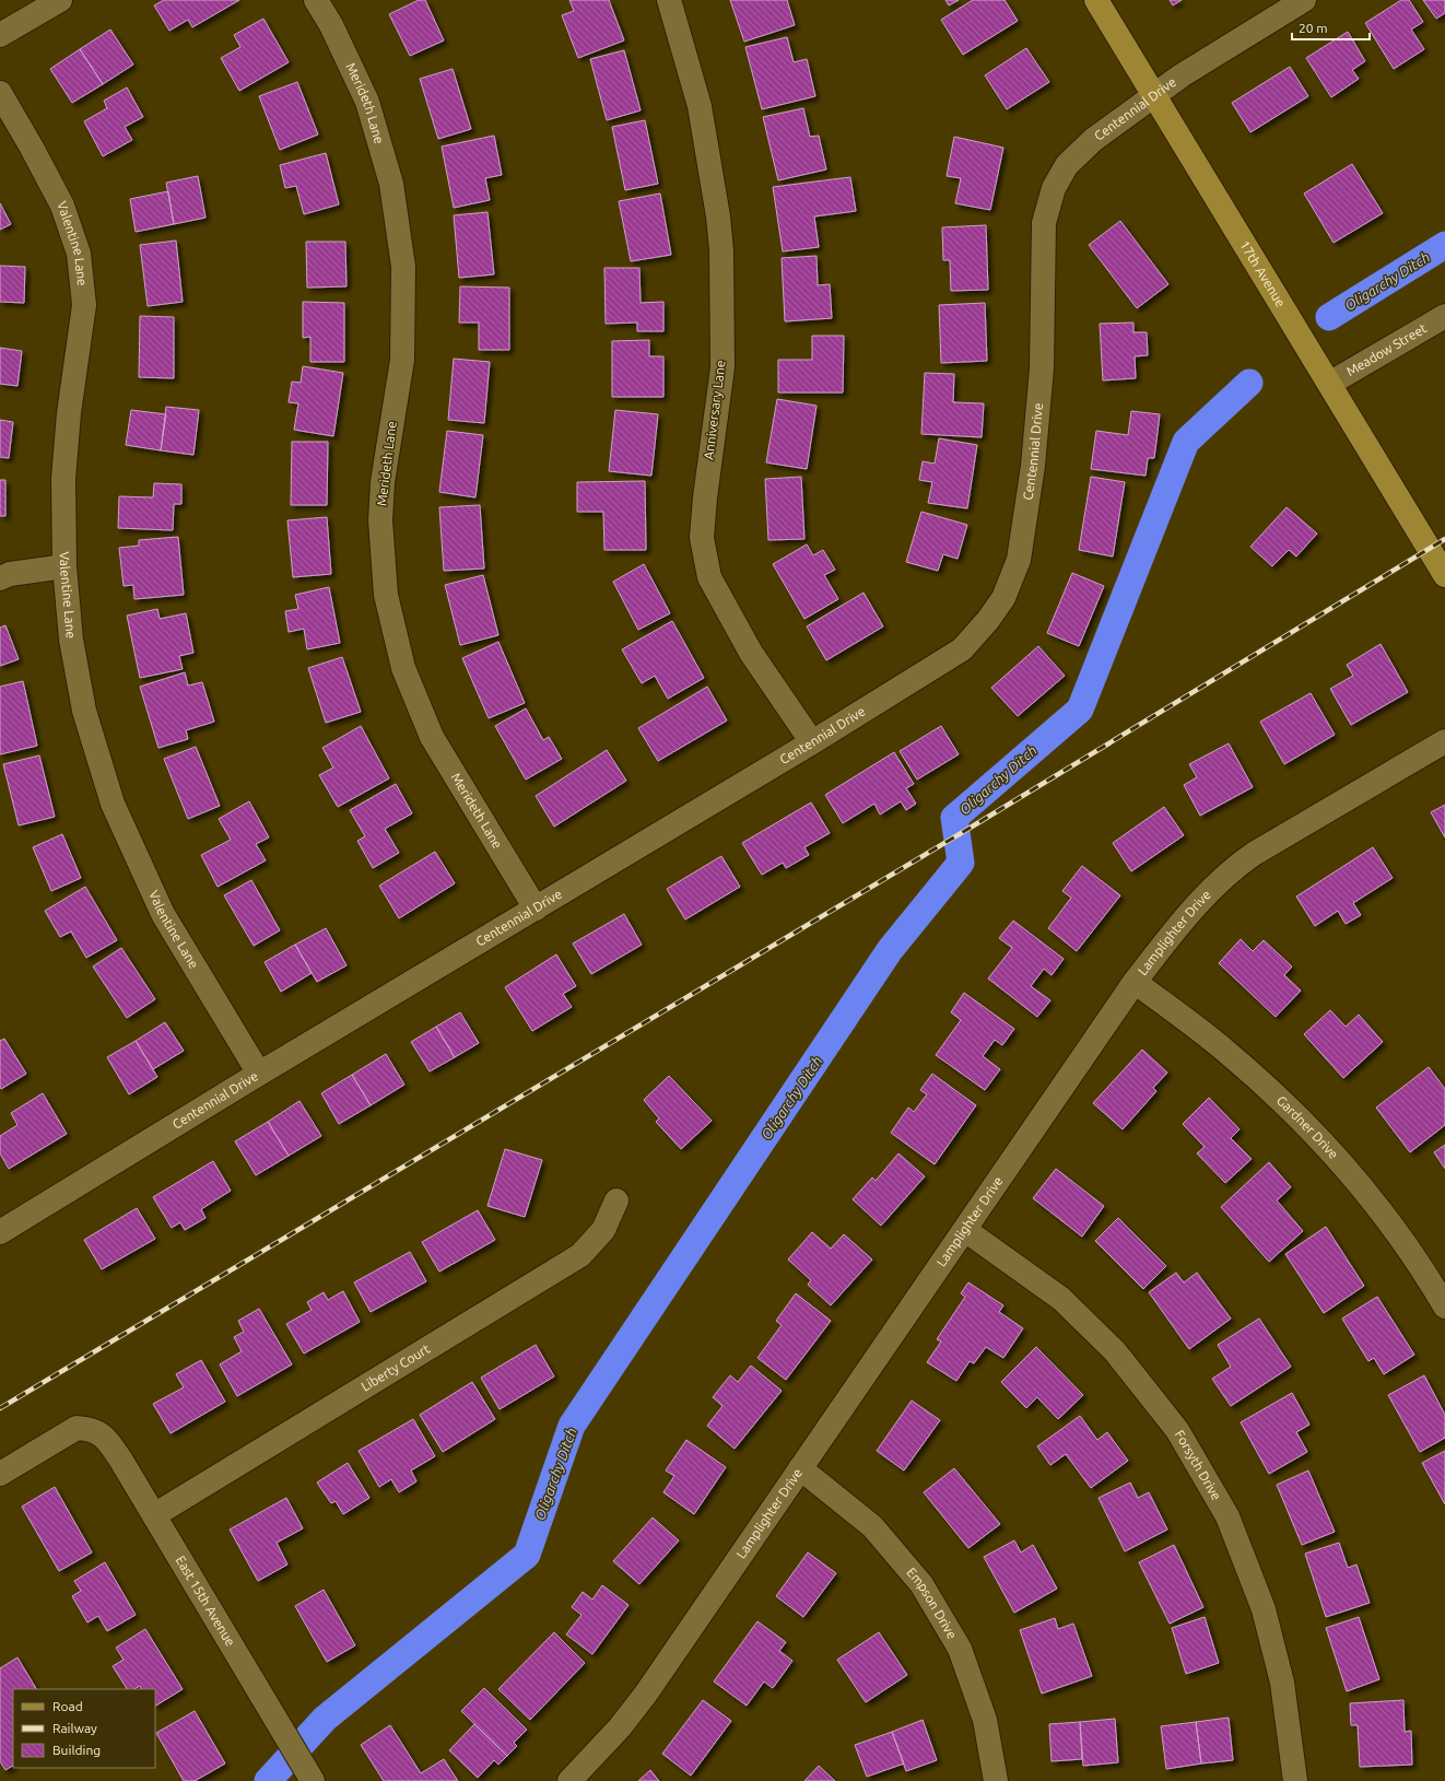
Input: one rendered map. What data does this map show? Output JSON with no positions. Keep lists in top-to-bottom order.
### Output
{
  "streets": {
    "main road": ["17th Avenue"],
    "street": [
      "Merideth Lane",
      "Centennial Drive",
      "Valentine Lane",
      "Meadow Street",
      "Anniversary Lane",
      "Lamplighter Drive",
      "Gardner Drive",
      "Liberty Court",
      "Forsyth Drive",
      "East 15th Avenue",
      "Empson Drive"
    ]
  },
  "crossings": [
    ["Merideth Lane", "Centennial Drive"],
    ["Centennial Drive", "Valentine Lane"],
    ["Centennial Drive", "17th Avenue"],
    ["Centennial Drive", "Anniversary Lane"],
    ["17th Avenue", "Meadow Street"],
    ["Lamplighter Drive", "Gardner Drive"],
    ["Lamplighter Drive", "Forsyth Drive"],
    ["Lamplighter Drive", "Empson Drive"],
    ["Liberty Court", "East 15th Avenue"]
  ],
  "water": ["Oligarchy Ditch"],
  "legend": ["Road", "Railway", "Building"],
  "scale_bar": "20 m"
}
